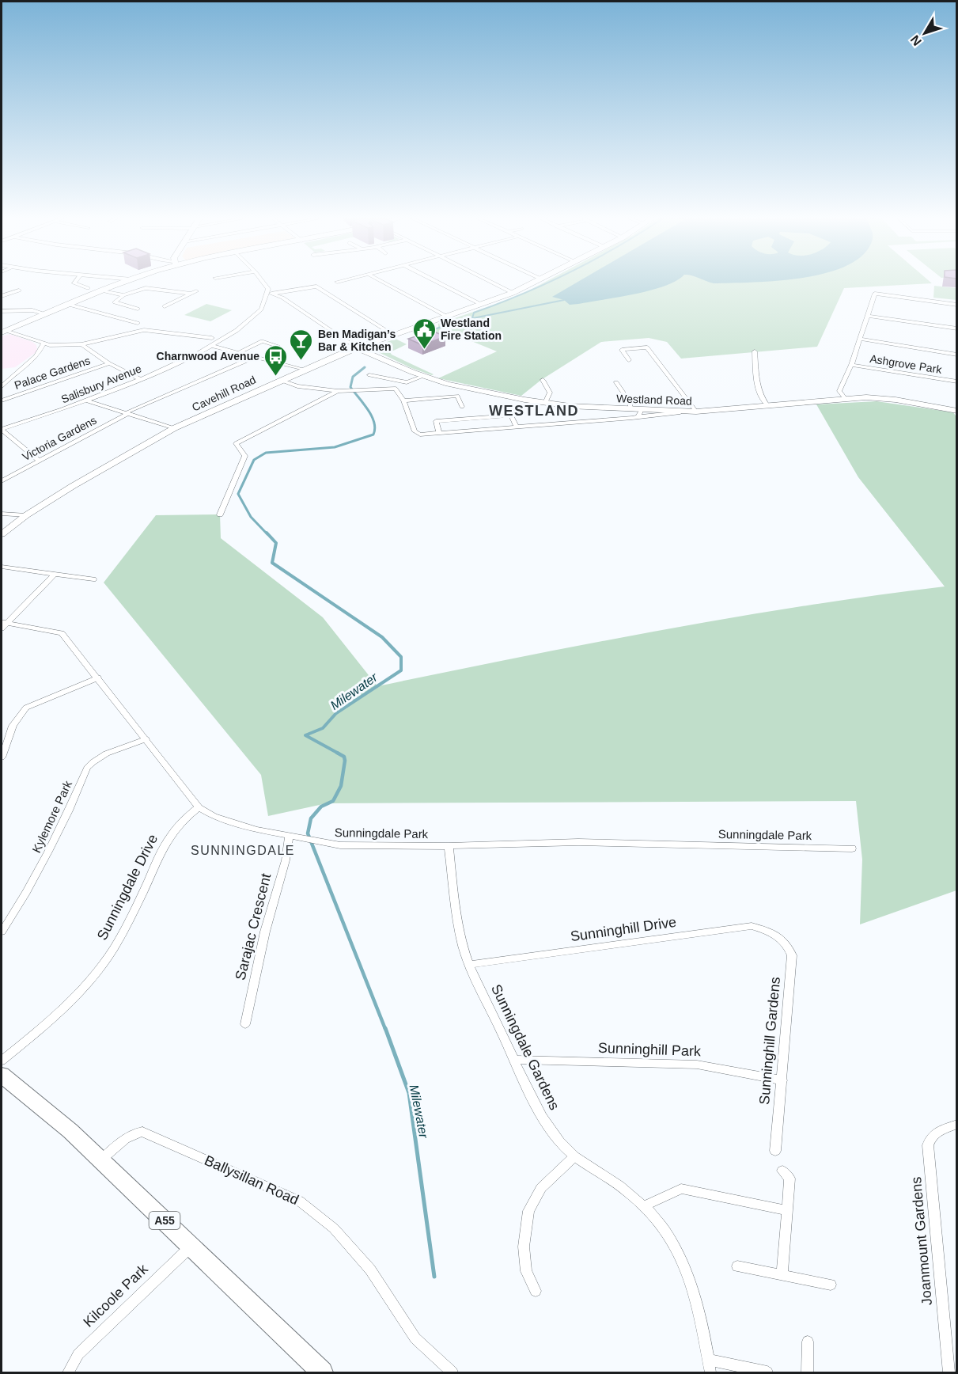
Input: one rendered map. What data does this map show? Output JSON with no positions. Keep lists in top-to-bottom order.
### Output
{
  "streets": {
    "highway": ["A55"],
    "street": [
      "Ashgrove Park",
      "Palace Gardens",
      "Salisbury Avenue",
      "Cavehill Road",
      "Westland Road",
      "Victoria Gardens",
      "Kylemore Park",
      "Sunningdale Park",
      "Sunningdale Drive",
      "Sarajac Crescent",
      "Sunninghill Drive",
      "Sunninghill Gardens",
      "Sunningdale Gardens",
      "Sunninghill Park",
      "Ballysillan Road",
      "Joanmount Gardens",
      "Kilcoole Park"
    ]
  },
  "crossings": [
    ["Cavehill Road", "Westland Road"],
    ["Kylemore Park", "Sunningdale Park"],
    ["Sunningdale Park", "Sunningdale Drive"],
    ["Sunningdale Park", "Sarajac Crescent"],
    ["Sunningdale Park", "Sunningdale Gardens"],
    ["Sunninghill Drive", "Sunninghill Gardens"],
    ["Sunninghill Drive", "Sunningdale Gardens"],
    ["Sunninghill Gardens", "Sunninghill Park"],
    ["Sunningdale Gardens", "Sunninghill Park"],
    ["Ballysillan Road", "A55"],
    ["A55", "Kilcoole Park"]
  ],
  "districts": ["WESTLAND", "SUNNINGDALE"],
  "water": ["Milewater"],
  "places": {
    "public building": ["Westland Fire Station"],
    "bar": ["Ben Madigan’s Bar & Kitchen"],
    "bus stop": ["Charnwood Avenue"]
  },
  "north": "bottom left"
}
